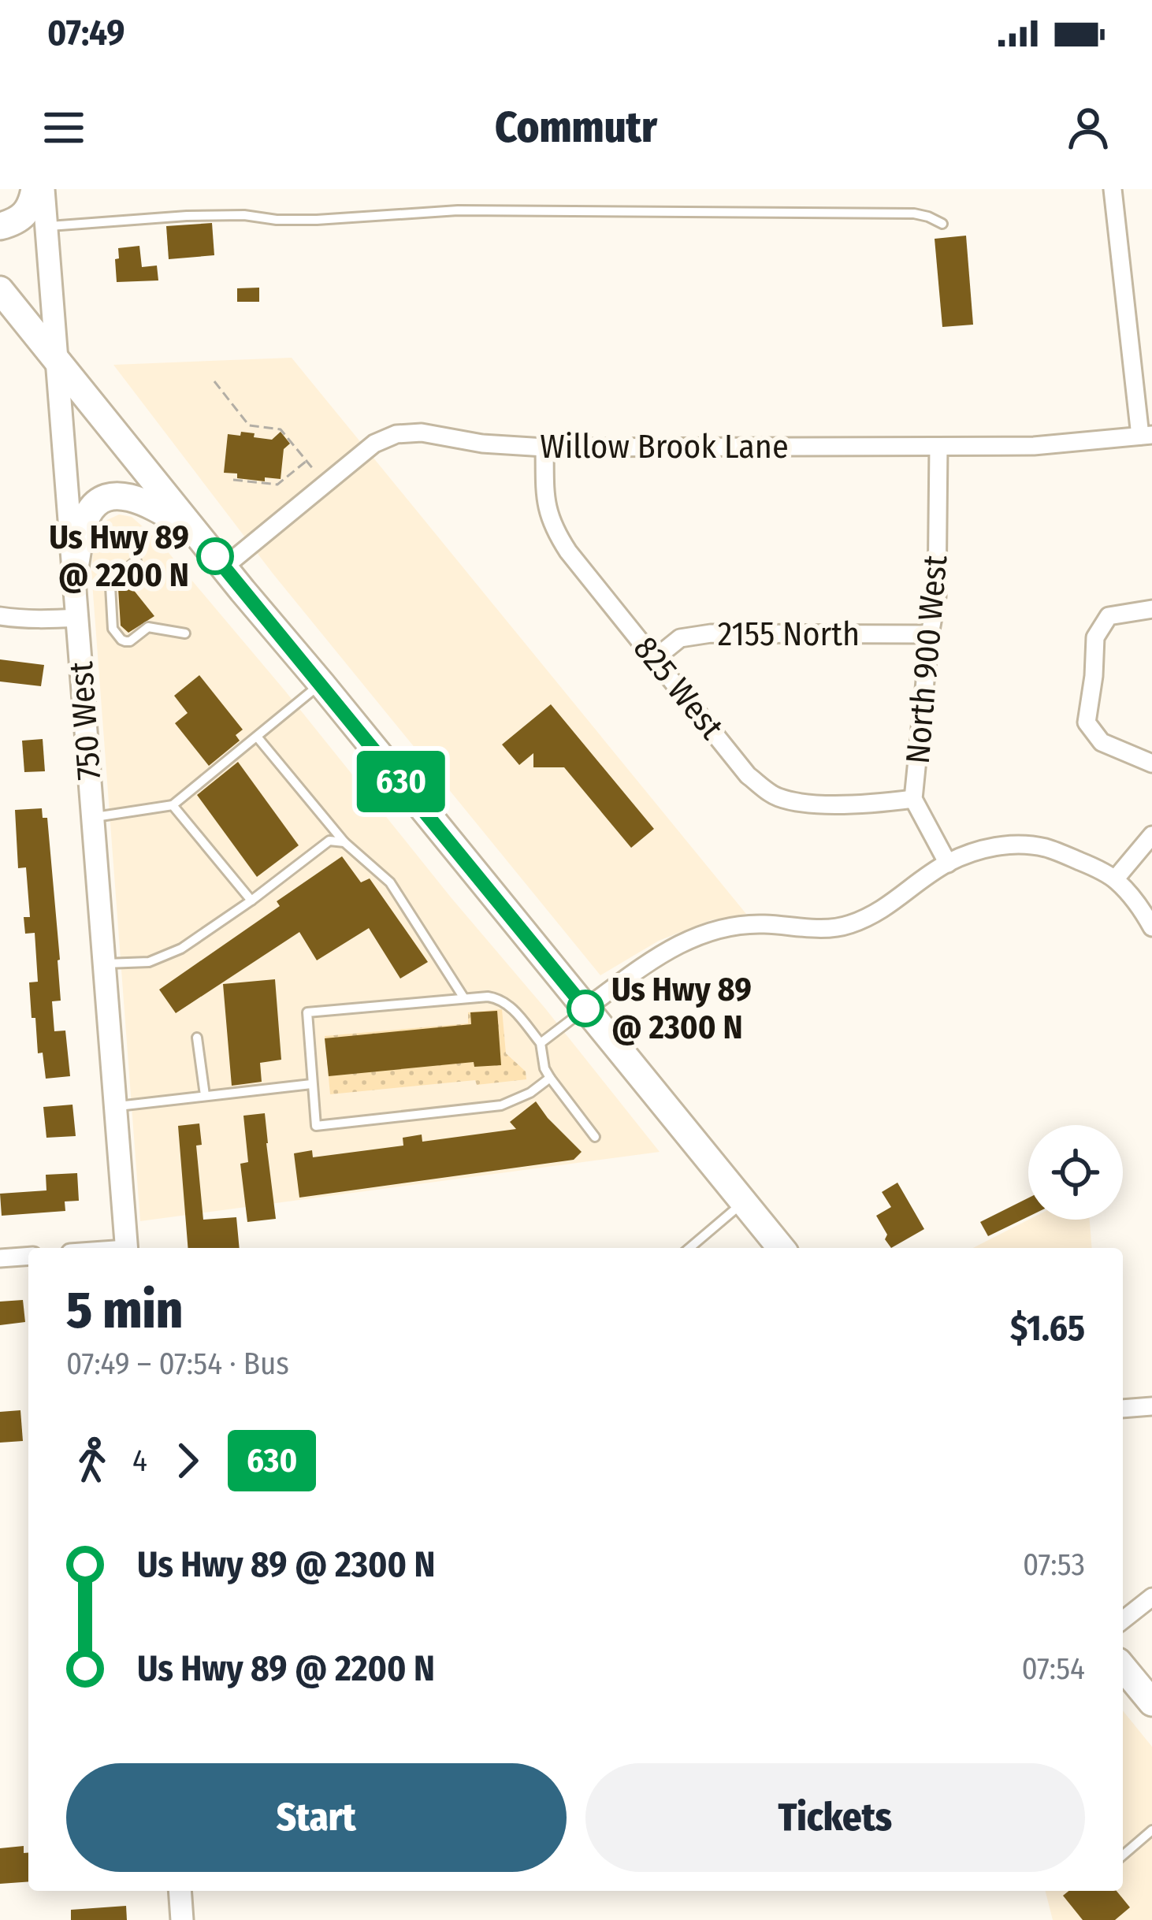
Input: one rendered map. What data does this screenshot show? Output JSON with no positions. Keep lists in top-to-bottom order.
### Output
{
  "streets": {
    "street": [
      "Willow Brook Lane",
      "2155 North",
      "North 900 West",
      "825 West",
      "750 West"
    ]
  },
  "crossings": [
    ["Willow Brook Lane", "North 900 West"],
    ["Willow Brook Lane", "825 West"],
    ["2155 North", "North 900 West"],
    ["2155 North", "825 West"],
    ["North 900 West", "825 West"]
  ],
  "places": ["Us Hwy 89 @ 2200 N", "Us Hwy 89 @ 2300 N"],
  "lines": ["bus line 630"],
  "page": {
    "status": "07:49",
    "header": "Commutr",
    "on_map": "630",
    "heading": ["5 min", "07:49 – 07:54 · Bus", "$1.65"],
    "legs": ["4", "630"],
    "list": [
      {
        "name": "Us Hwy 89 @ 2300 N",
        "value": "07:53"
      },
      {
        "name": "Us Hwy 89 @ 2200 N",
        "value": "07:54"
      }
    ],
    "buttons": ["Start", "Tickets"]
  }
}
